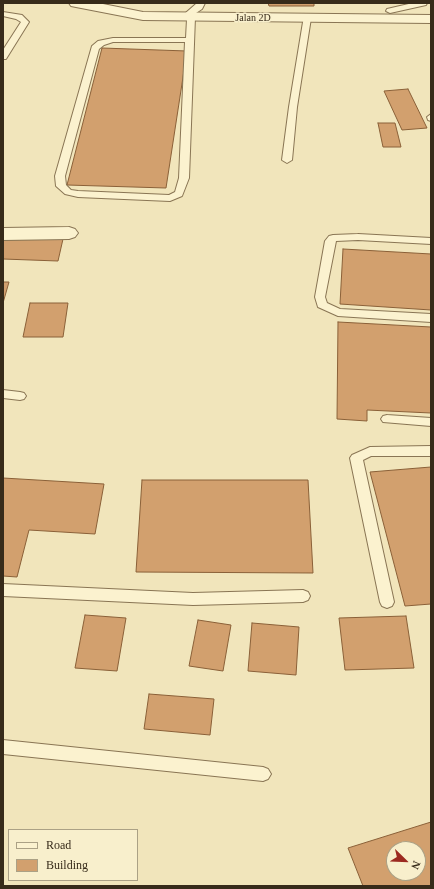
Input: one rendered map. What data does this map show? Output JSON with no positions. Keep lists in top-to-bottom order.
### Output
{
  "streets": {
    "street": ["Jalan 2D"]
  },
  "legend": ["Road", "Building"],
  "north": "bottom right"
}
